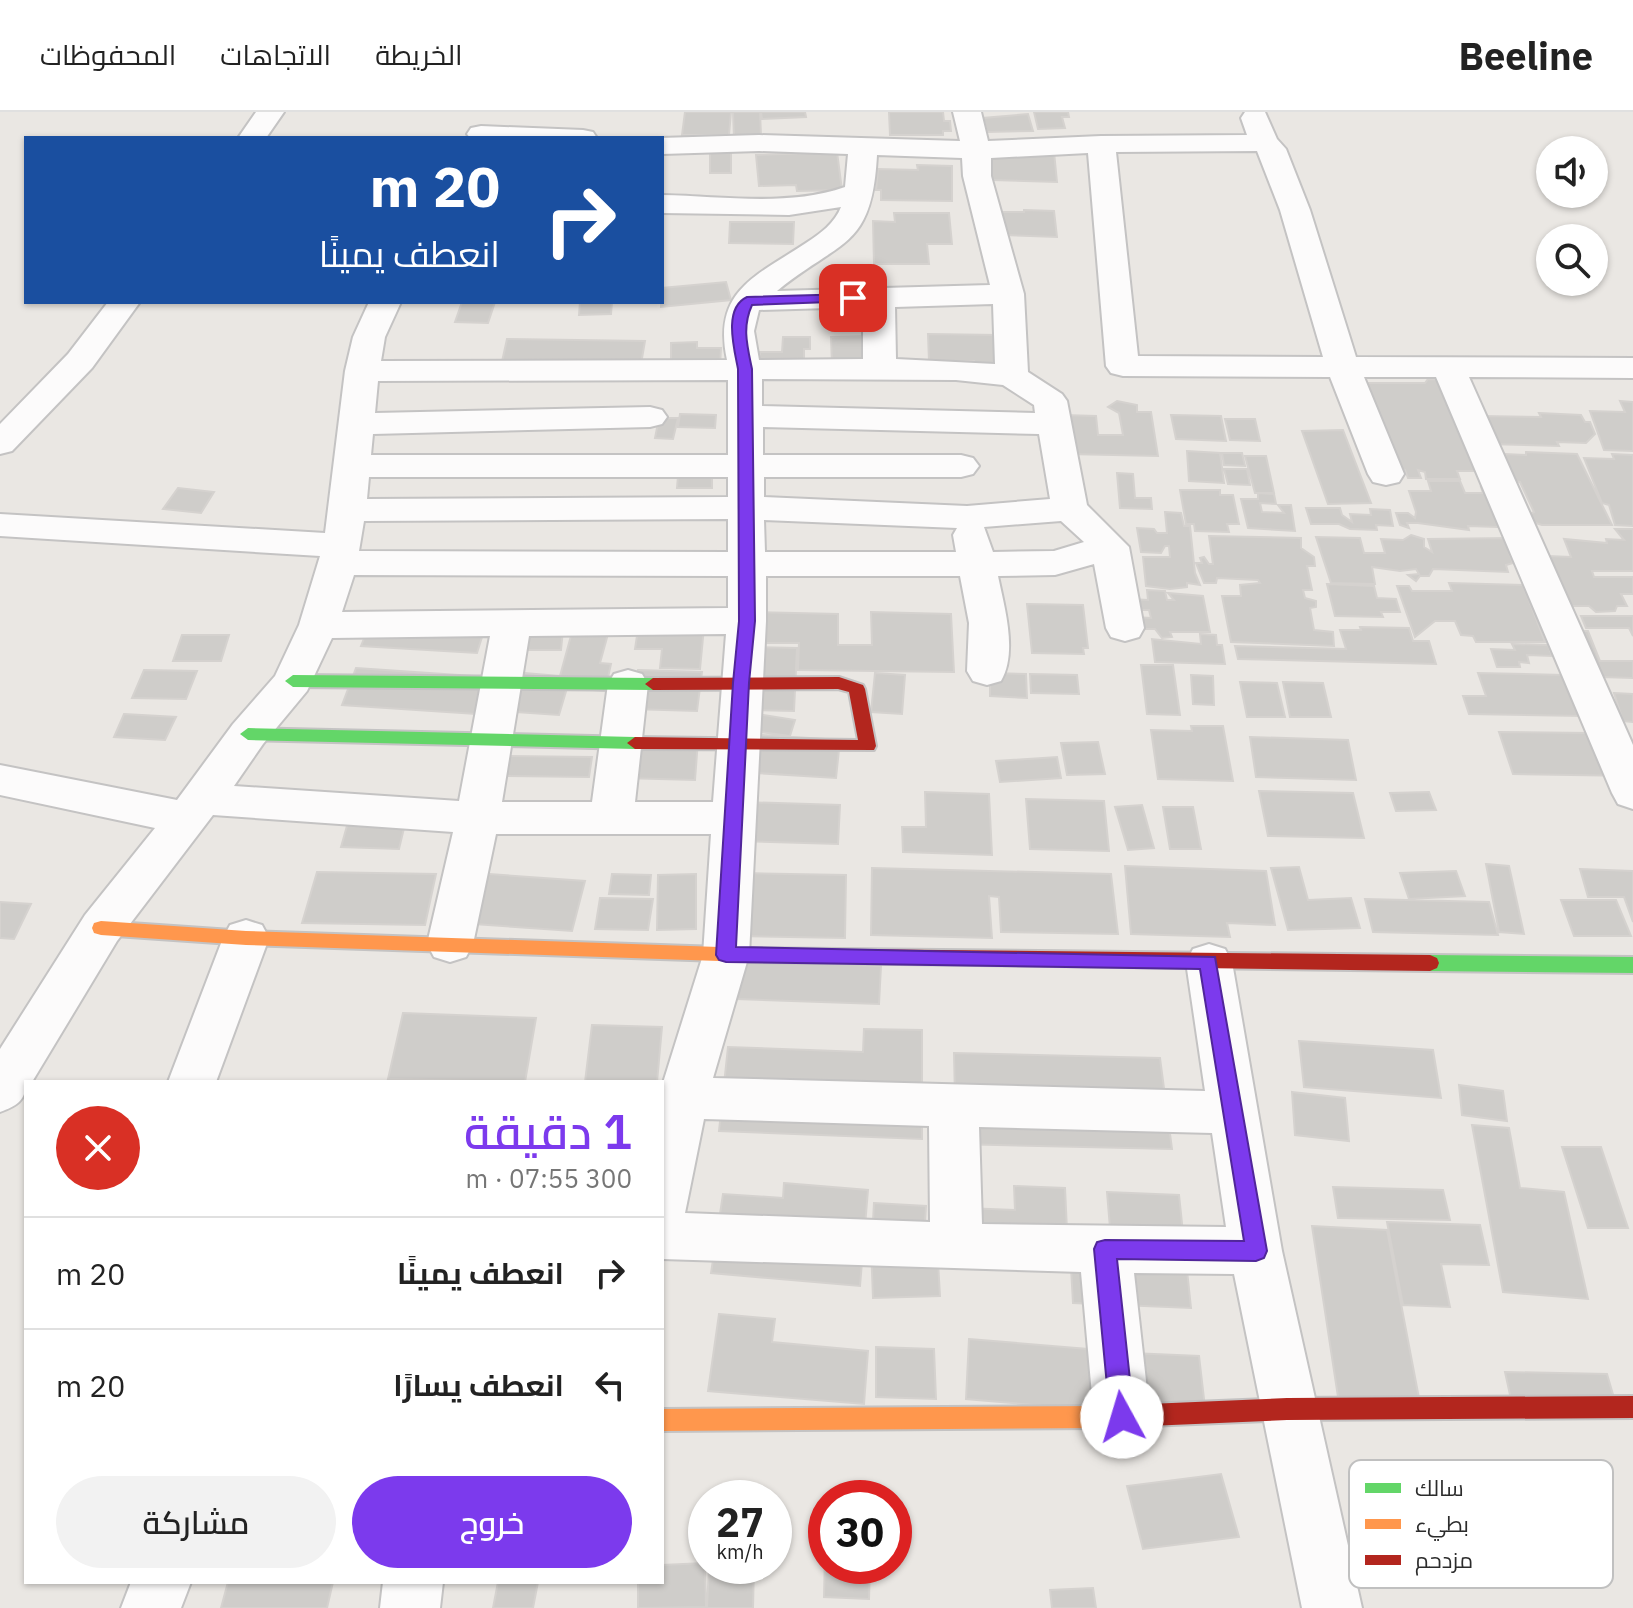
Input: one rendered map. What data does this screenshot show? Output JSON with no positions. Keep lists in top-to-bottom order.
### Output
{
  "legend": ["سالك", "بطيء", "مزدحم"],
  "page": {
    "header": "Beeline",
    "nav": ["الخريطة", "الاتجاهات", "المحفوظات"],
    "turn": ["20 m", "انعطف يمينًا"],
    "heading": ["1 دقيقة", "300 m · 07:55"],
    "list": [
      {
        "name": "انعطف يمينًا",
        "value": "20 m"
      },
      {
        "name": "انعطف يسارًا",
        "value": "20 m"
      }
    ],
    "buttons": ["خروج", "مشاركة"],
    "speed": "27 km/h",
    "limit": "30"
  }
}
